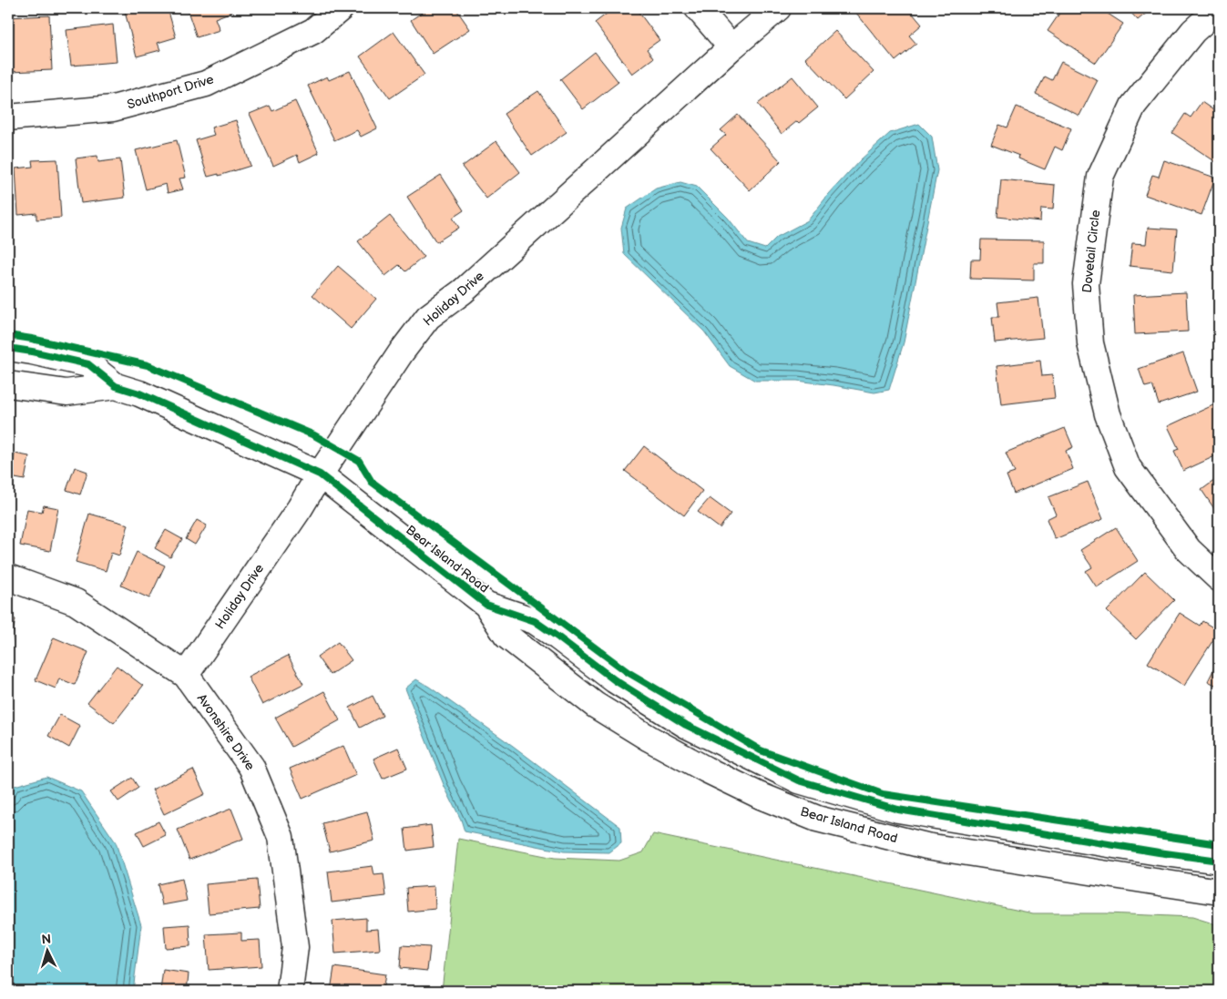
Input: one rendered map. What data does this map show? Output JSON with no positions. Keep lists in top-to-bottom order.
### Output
{
  "streets": {
    "street": [
      "Southport Drive",
      "Dovetail Circle",
      "Holiday Drive",
      "Bear Island Road",
      "Avonshire Drive"
    ]
  },
  "crossings": [
    ["Holiday Drive", "Bear Island Road"],
    ["Holiday Drive", "Avonshire Drive"]
  ],
  "north": "top"
}
